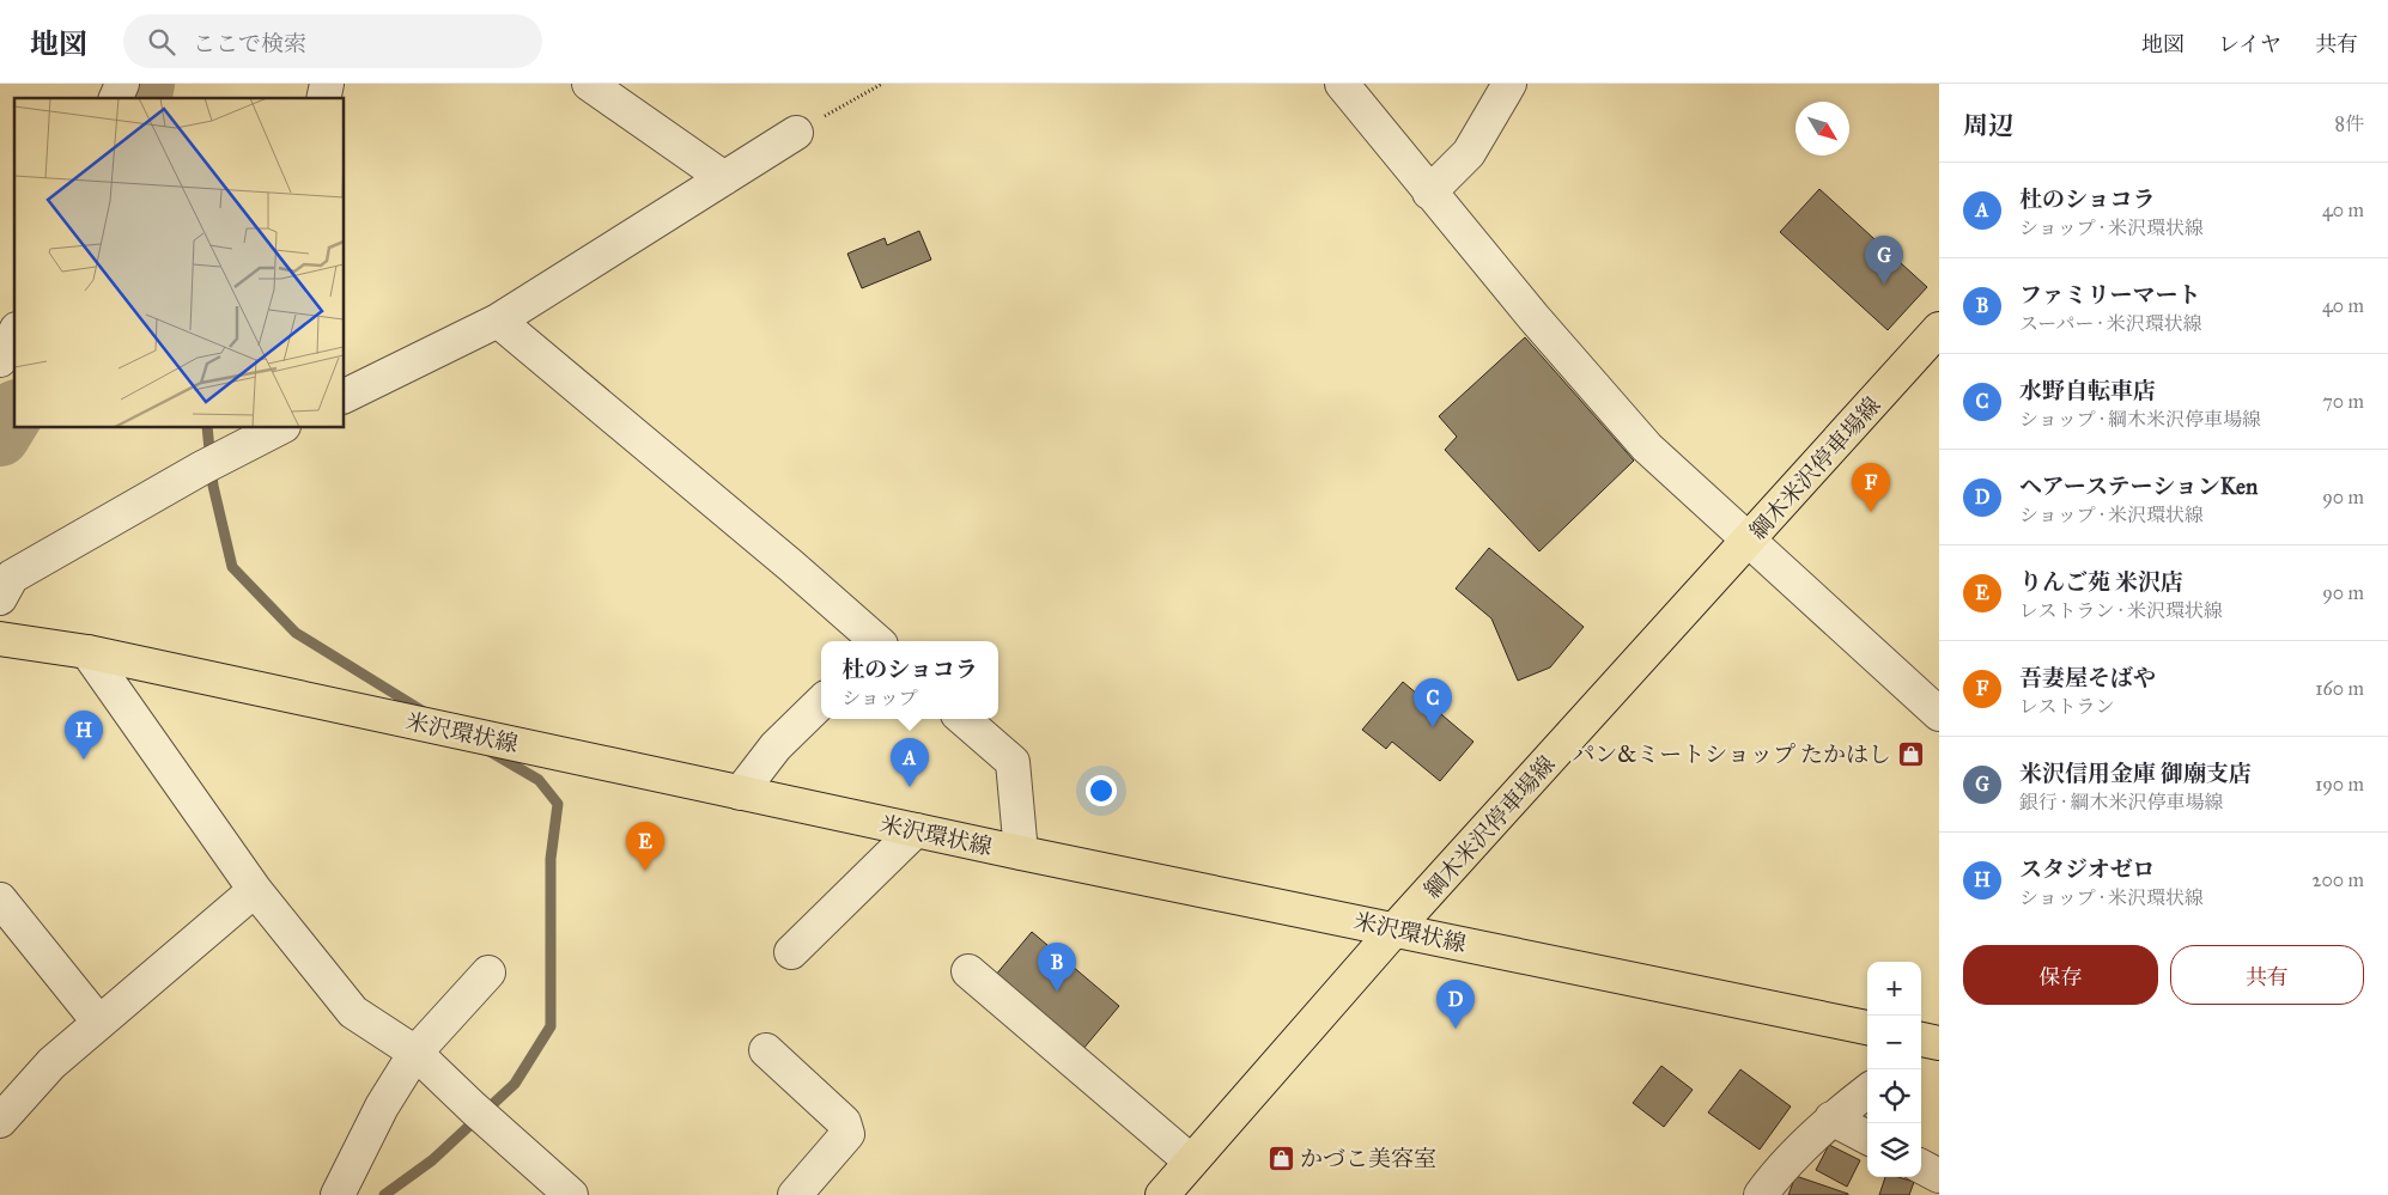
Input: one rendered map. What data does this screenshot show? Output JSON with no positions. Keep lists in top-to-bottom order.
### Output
{
  "streets": {
    "main road": ["綱木米沢停車場線", "米沢環状線"]
  },
  "crossings": [
    ["綱木米沢停車場線", "米沢環状線"]
  ],
  "places": {
    "shop": ["パン&ミートショップ たかはし", "かづこ美容室"]
  },
  "north": "bottom right",
  "page": {
    "header": "地図",
    "search": "ここで検索",
    "nav": ["地図", "レイヤ", "共有"],
    "heading": ["周辺", "8件"],
    "list": [
      {
        "mark": "A",
        "name": "杜のショコラ",
        "note": "ショップ · 米沢環状線",
        "value": "40 m"
      },
      {
        "mark": "B",
        "name": "ファミリーマート",
        "note": "スーパー · 米沢環状線",
        "value": "40 m"
      },
      {
        "mark": "C",
        "name": "水野自転車店",
        "note": "ショップ · 綱木米沢停車場線",
        "value": "70 m"
      },
      {
        "mark": "D",
        "name": "ヘアーステーションKen",
        "note": "ショップ · 米沢環状線",
        "value": "90 m"
      },
      {
        "mark": "E",
        "name": "りんご苑 米沢店",
        "note": "レストラン · 米沢環状線",
        "value": "90 m"
      },
      {
        "mark": "F",
        "name": "吾妻屋そばや",
        "note": "レストラン",
        "value": "160 m"
      },
      {
        "mark": "G",
        "name": "米沢信用金庫 御廟支店",
        "note": "銀行 · 綱木米沢停車場線",
        "value": "190 m"
      },
      {
        "mark": "H",
        "name": "スタジオゼロ",
        "note": "ショップ · 米沢環状線",
        "value": "200 m"
      }
    ],
    "pins": [
      "G",
      "F",
      "C",
      "H",
      "A",
      "E",
      "B",
      "D"
    ],
    "popup": ["杜のショコラ", "ショップ"],
    "buttons": ["保存", "共有"],
    "map_buttons": ["+", "−"]
  }
}
